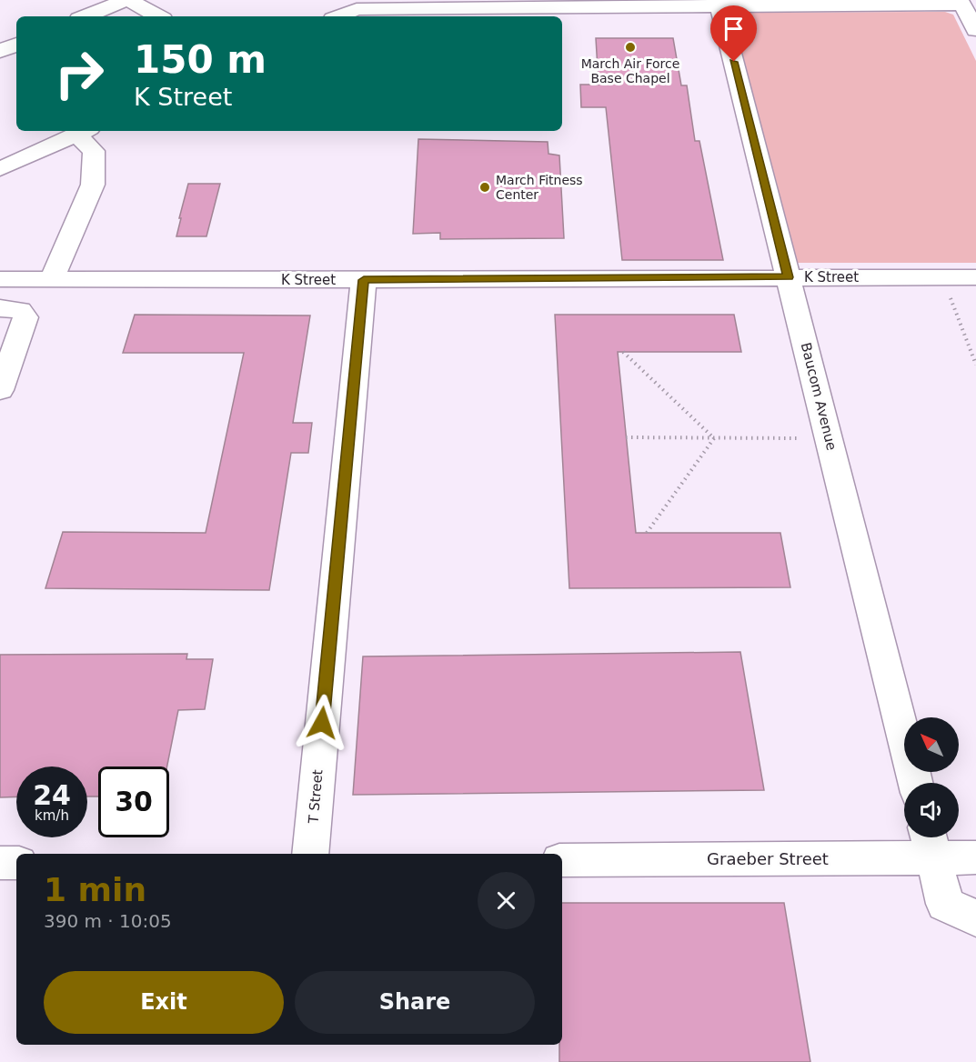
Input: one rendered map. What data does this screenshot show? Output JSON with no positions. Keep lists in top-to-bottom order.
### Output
{
  "streets": {
    "street": [
      "K Street",
      "Baucom Avenue",
      "T Street",
      "Graeber Street"
    ]
  },
  "crossings": [
    ["K Street", "Baucom Avenue"],
    ["K Street", "T Street"]
  ],
  "places": ["March Air Force Base Chapel", "March Fitness Center"],
  "north": "top left",
  "page": {
    "turn": ["150 m", "K Street"],
    "speed": "24 km/h",
    "limit": "30",
    "heading": ["1 min", "390 m · 10:05"],
    "buttons": ["Exit", "Share"]
  }
}
